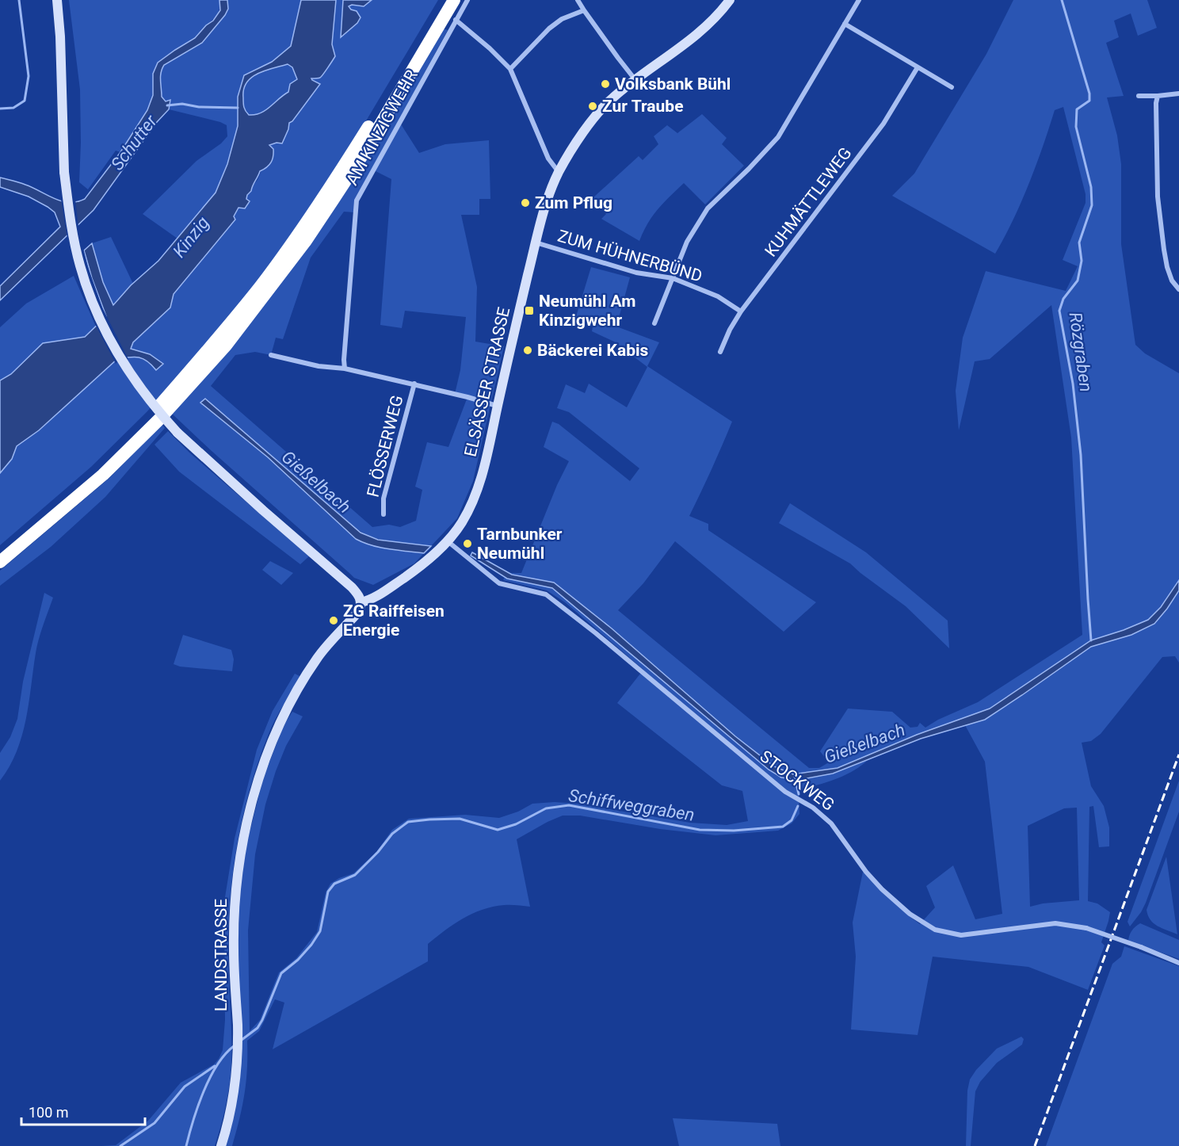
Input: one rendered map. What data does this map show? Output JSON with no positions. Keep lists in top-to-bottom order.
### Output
{
  "streets": {
    "street": [
      "AM KINZIGWEHR",
      "KUHMÄTTLEWEG",
      "ZUM HÜHNERBÜND",
      "ELSÄSSER STRASSE",
      "FLÖSSERWEG",
      "STOCKWEG",
      "LANDSTRASSE"
    ]
  },
  "crossings": [
    ["KUHMÄTTLEWEG", "ZUM HÜHNERBÜND"],
    ["ZUM HÜHNERBÜND", "ELSÄSSER STRASSE"],
    ["ELSÄSSER STRASSE", "STOCKWEG"],
    ["ELSÄSSER STRASSE", "LANDSTRASSE"]
  ],
  "water": [
    "Schutter",
    "Kinzig",
    "Rözgraben",
    "Gießelbach",
    "Schiffweggraben"
  ],
  "places": {
    "other": [
      "Volksbank Bühl",
      "Zur Traube",
      "Zum Pflug",
      "Bäckerei Kabis",
      "Tarnbunker Neumühl",
      "ZG Raiffeisen Energie"
    ],
    "transit": ["Neumühl Am Kinzigwehr"]
  },
  "scale_bar": "100 m"
}
